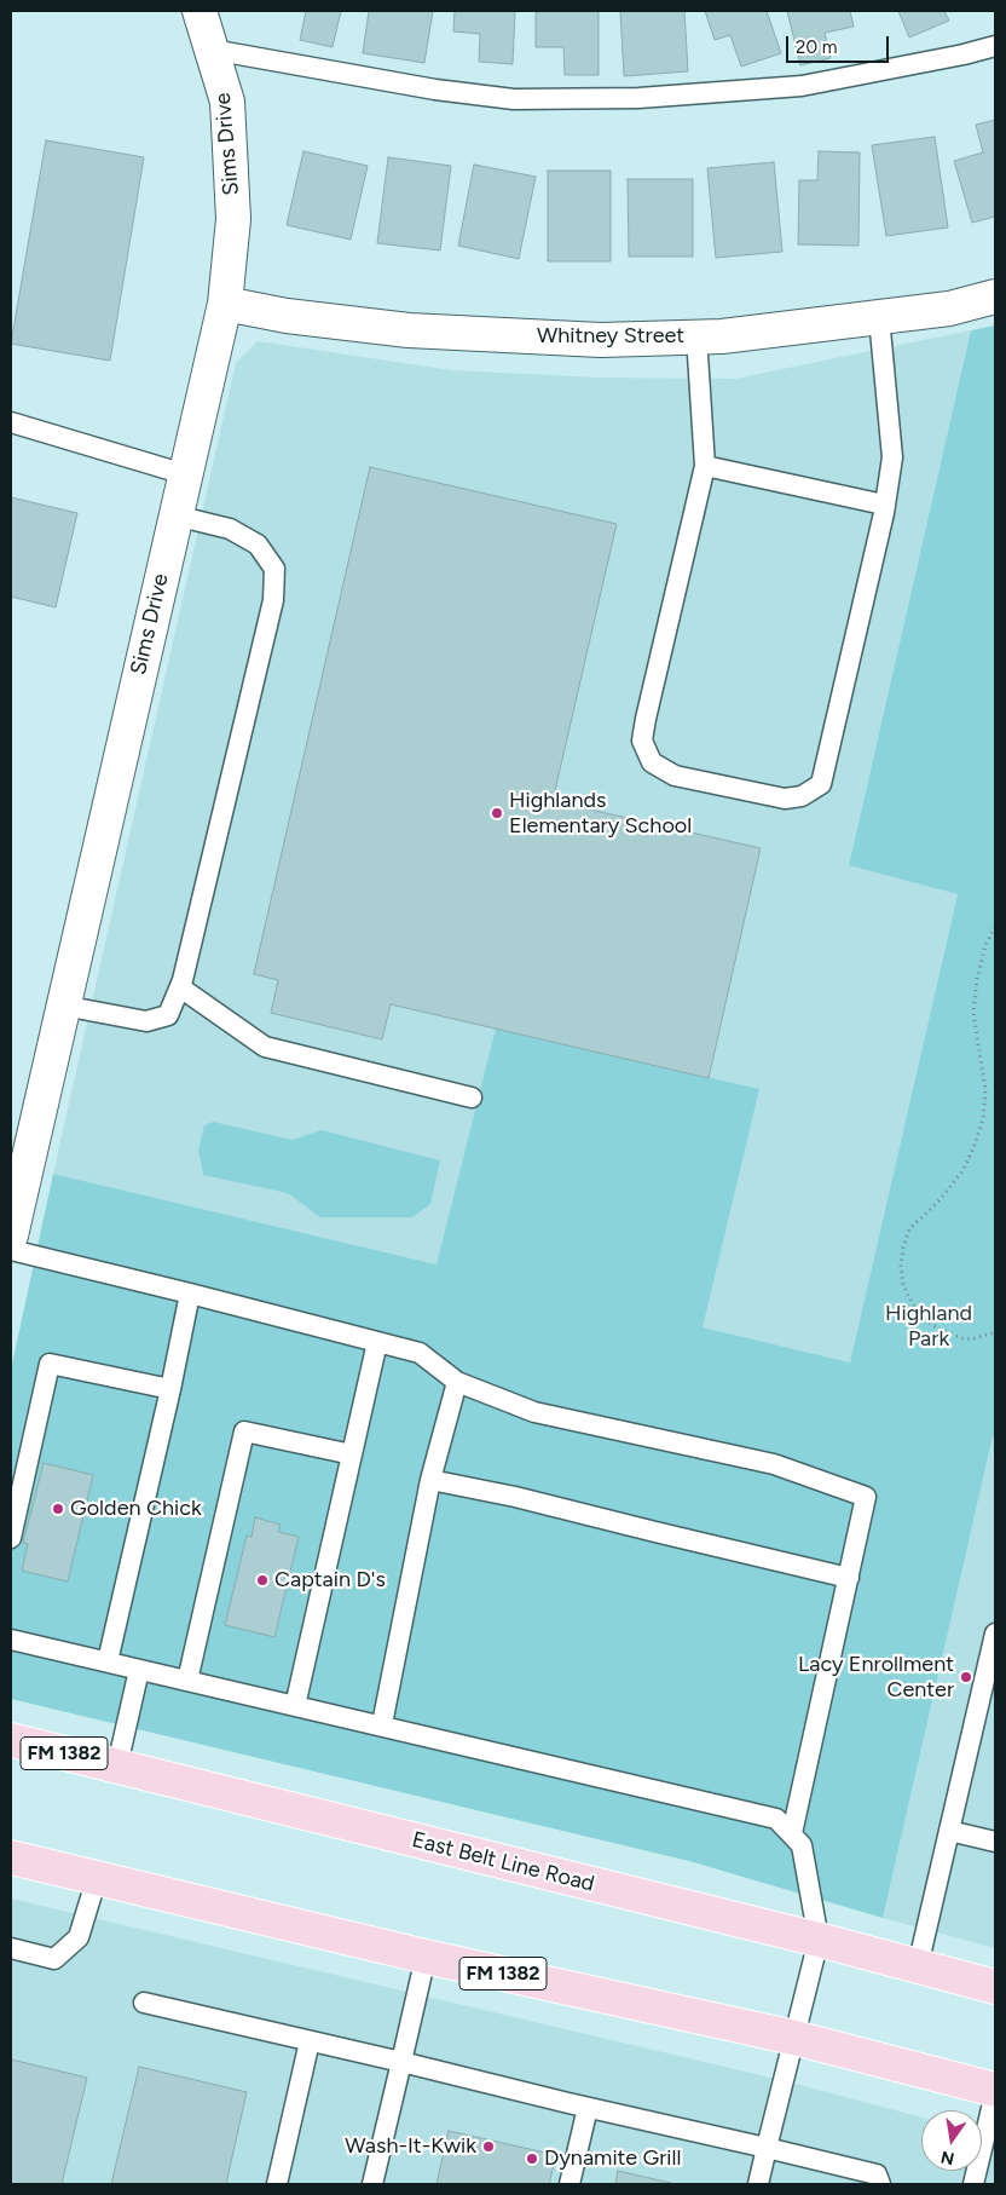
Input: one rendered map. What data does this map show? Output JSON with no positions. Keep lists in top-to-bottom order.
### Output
{
  "streets": {
    "main road": ["FM 1382", "East Belt Line Road"],
    "street": ["Sims Drive", "Whitney Street"]
  },
  "crossings": [
    ["Sims Drive", "Whitney Street"]
  ],
  "parks": ["Highland Park"],
  "places": [
    "Highlands Elementary School",
    "Golden Chick",
    "Captain D's",
    "Lacy Enrollment Center",
    "Wash-It-Kwik",
    "Dynamite Grill"
  ],
  "scale_bar": "20 m",
  "north": "bottom"
}
